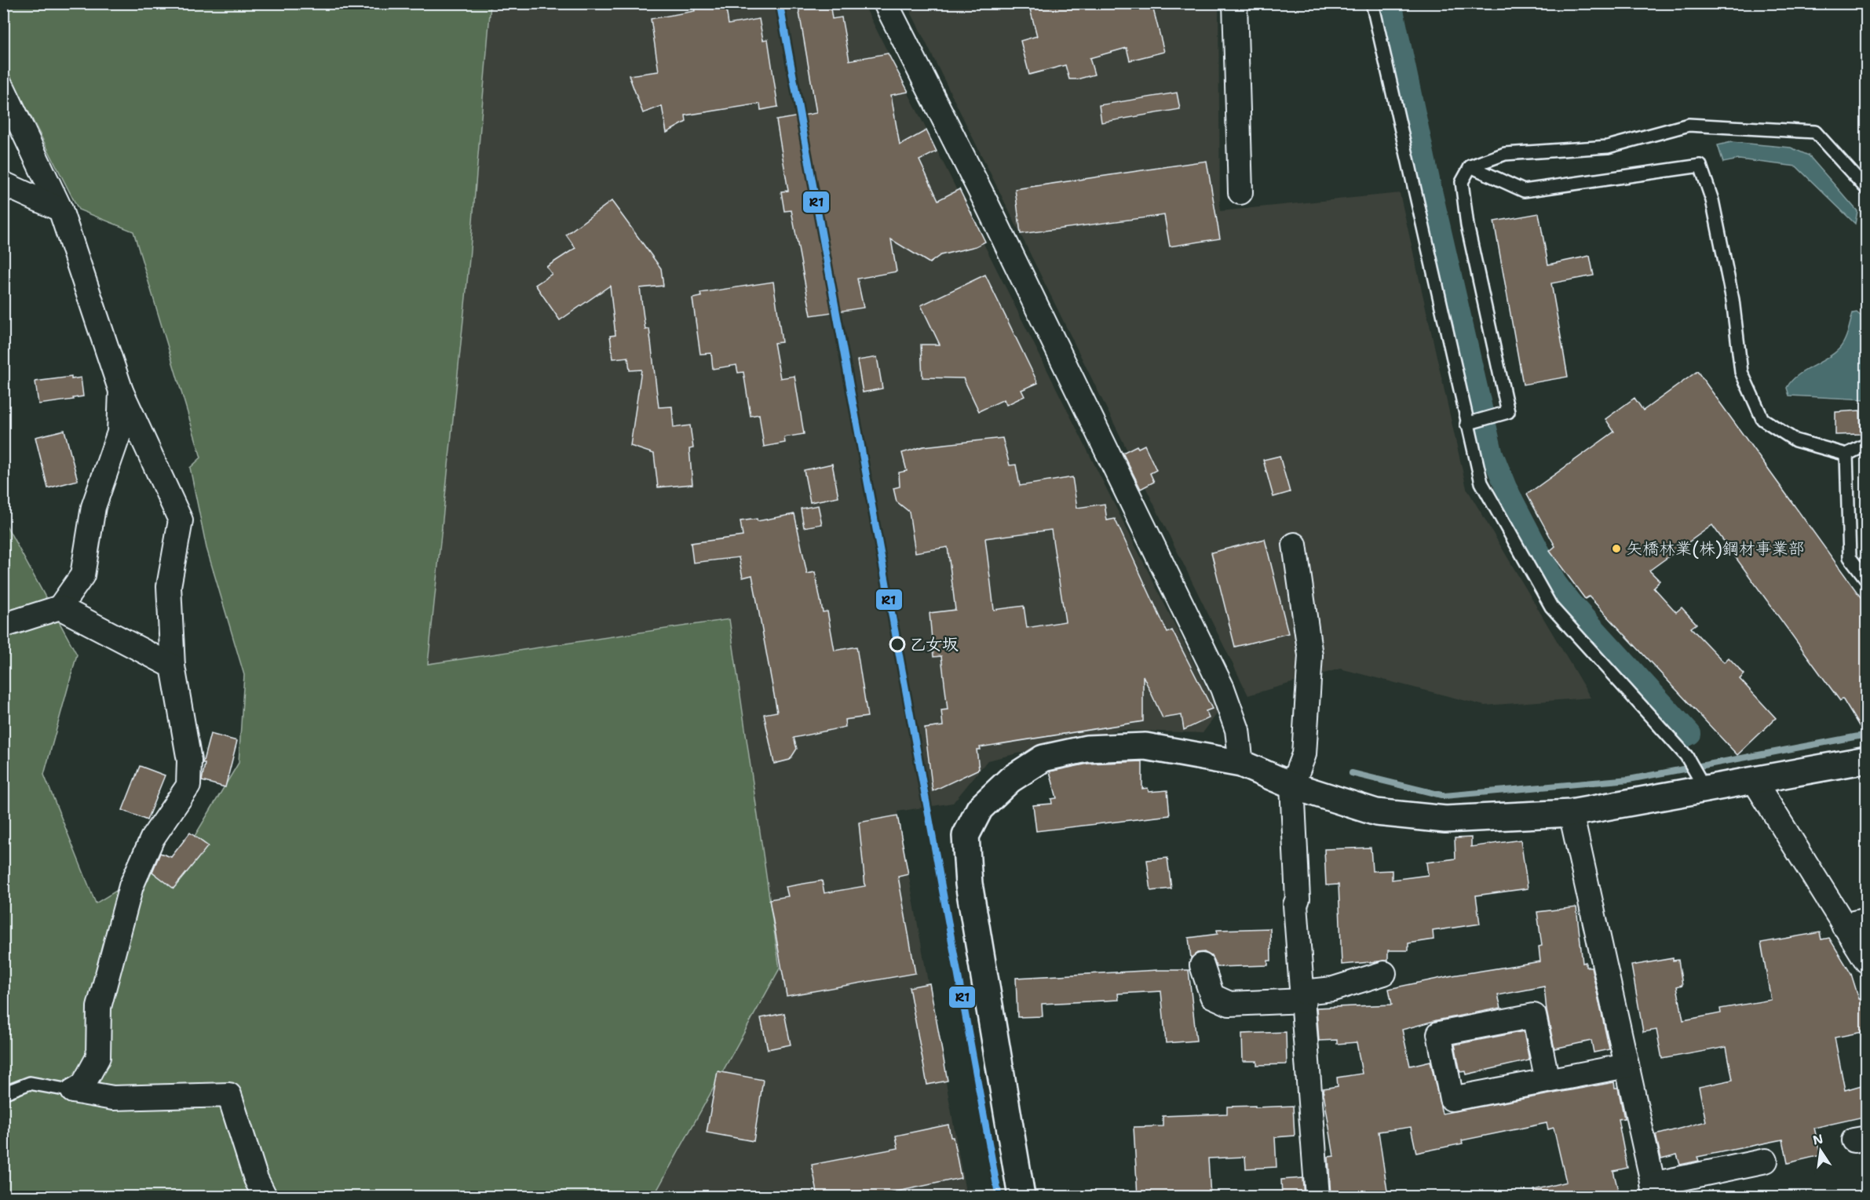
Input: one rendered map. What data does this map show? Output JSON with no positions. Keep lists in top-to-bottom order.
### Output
{
  "places": ["矢橋林業(株)鋼材事業部", "乙女坂"],
  "lines": ["transit line R1"],
  "north": "top"
}
